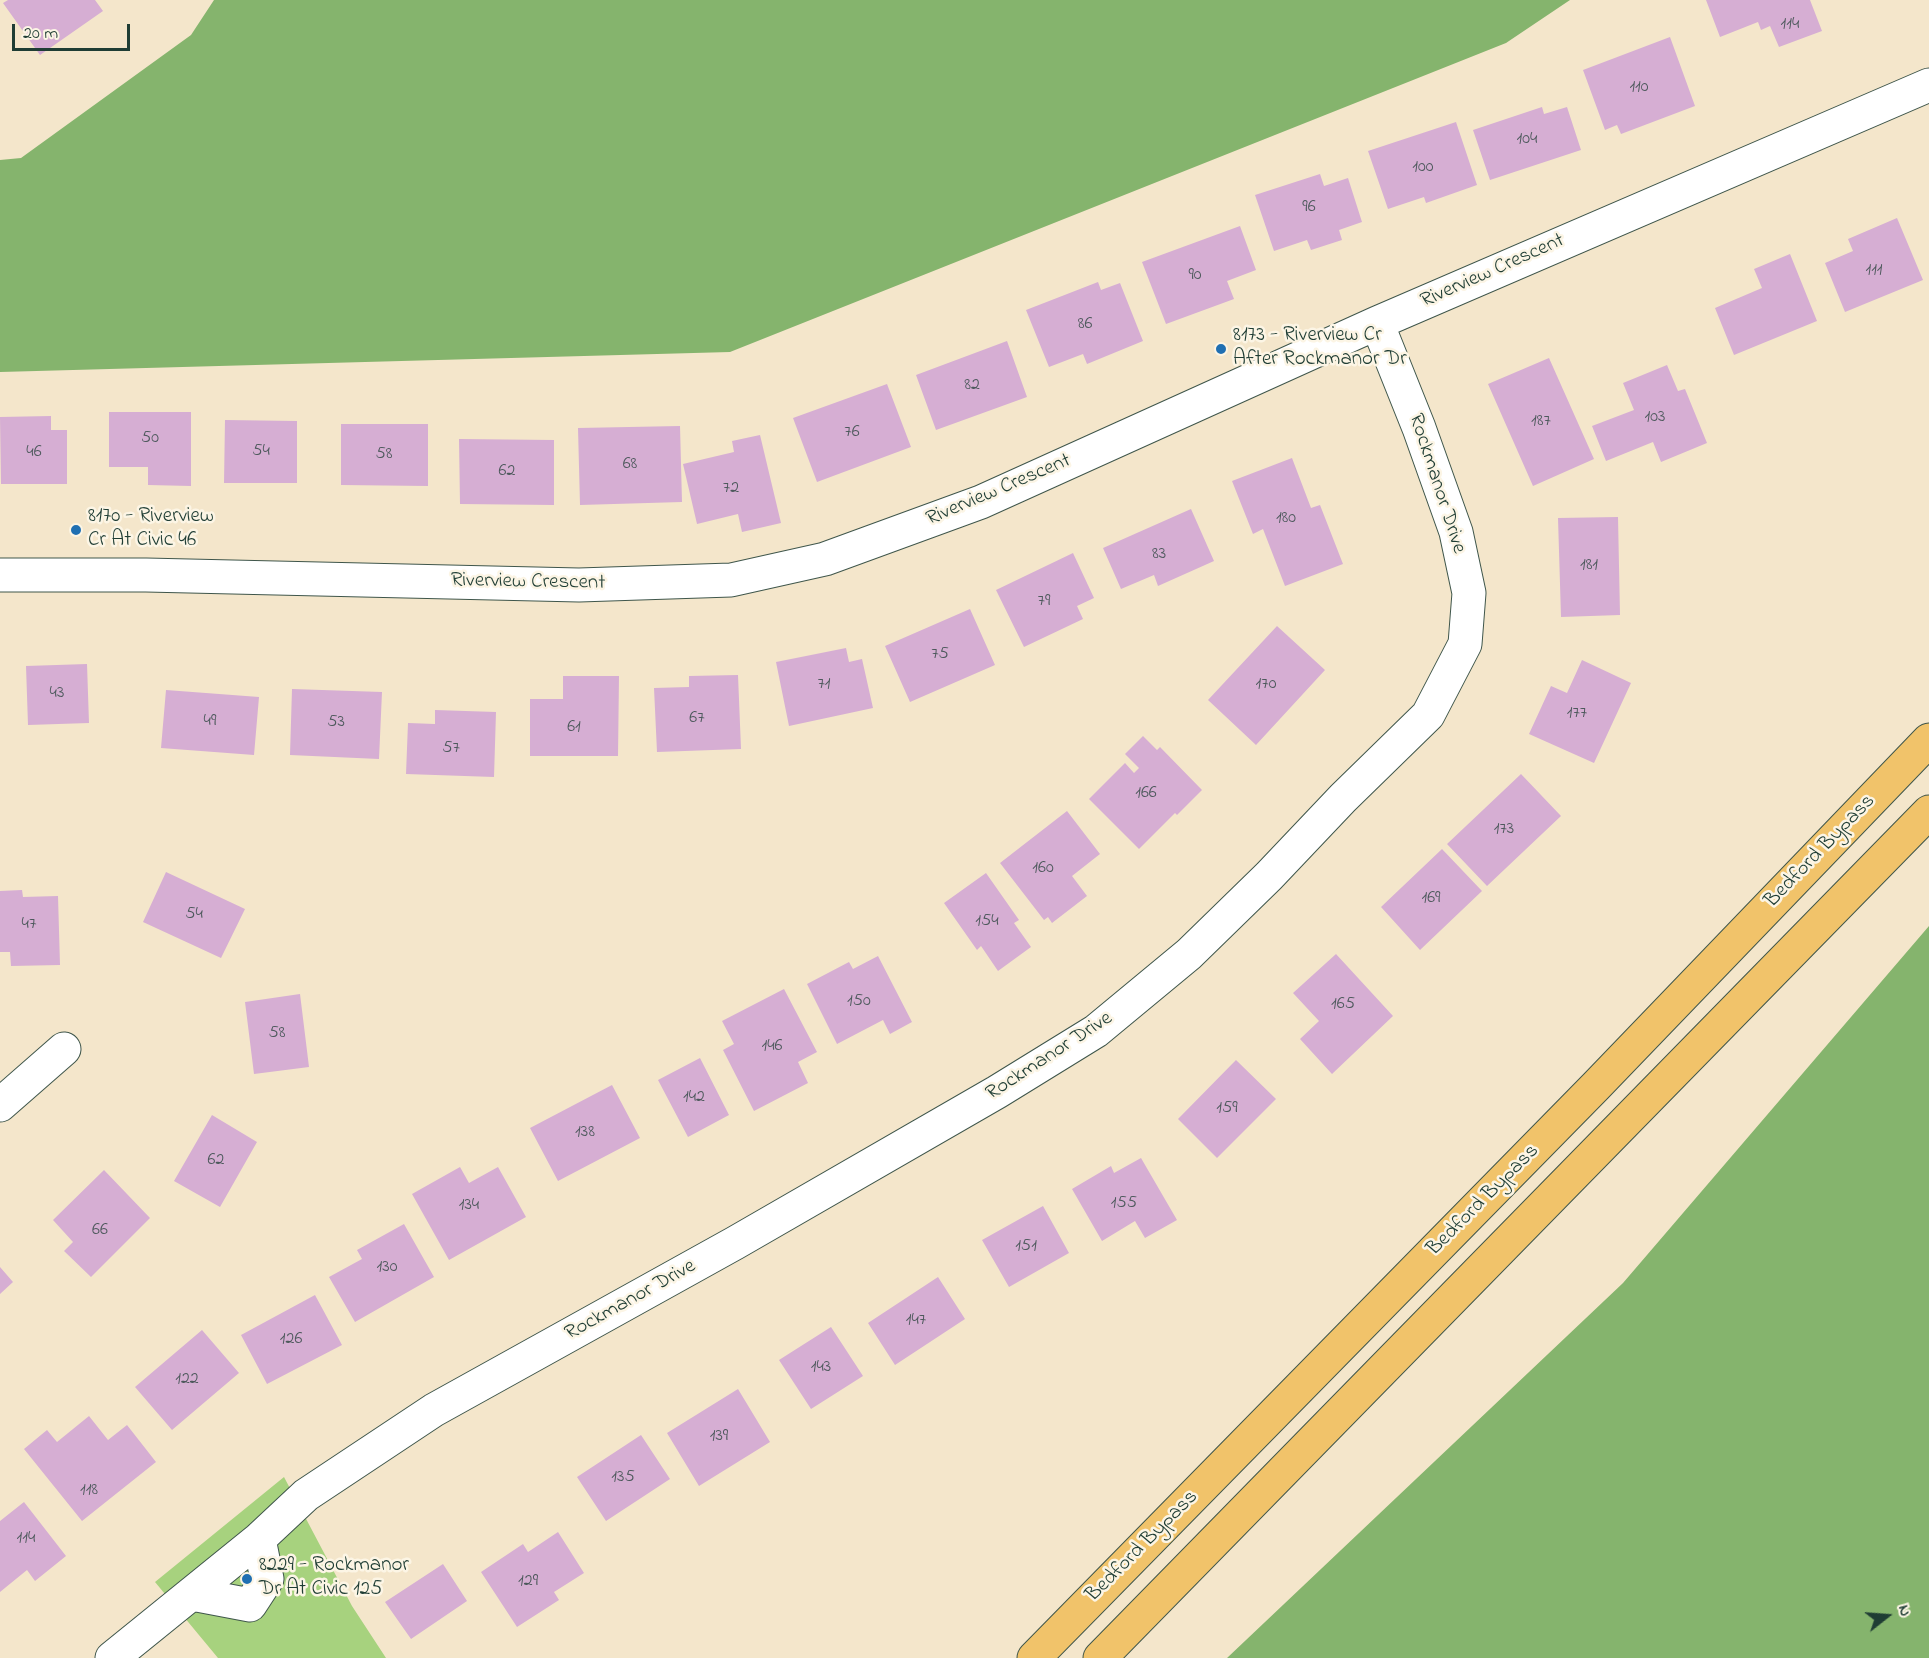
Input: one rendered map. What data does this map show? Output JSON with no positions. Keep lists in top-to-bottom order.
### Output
{
  "streets": {
    "highway": ["Bedford Bypass"],
    "street": ["Riverview Crescent", "Rockmanor Drive"]
  },
  "crossings": [
    ["Riverview Crescent", "Rockmanor Drive"]
  ],
  "places": ["8173 - Riverview Cr After Rockmanor Dr", "8170 - Riverview Cr At Civic 46", "8229 - Rockmanor Dr At Civic 125"],
  "house_numbers": [
    "114",
    "110",
    "104",
    "100",
    "96",
    "111",
    "90",
    "86",
    "82",
    "103",
    "187",
    "76",
    "50",
    "54",
    "46",
    "58",
    "68",
    "62",
    "72",
    "180",
    "83",
    "181",
    "79",
    "75",
    "71",
    "170",
    "43",
    "177",
    "67",
    "49",
    "53",
    "61",
    "57",
    "166",
    "173",
    "160",
    "169",
    "54",
    "154",
    "47",
    "150",
    "165",
    "58",
    "146",
    "142",
    "159",
    "138",
    "62",
    "155",
    "134",
    "66",
    "151",
    "130",
    "147",
    "126",
    "143",
    "122",
    "139",
    "135",
    "118",
    "114",
    "129"
  ],
  "scale_bar": "20 m",
  "north": "right"
}
